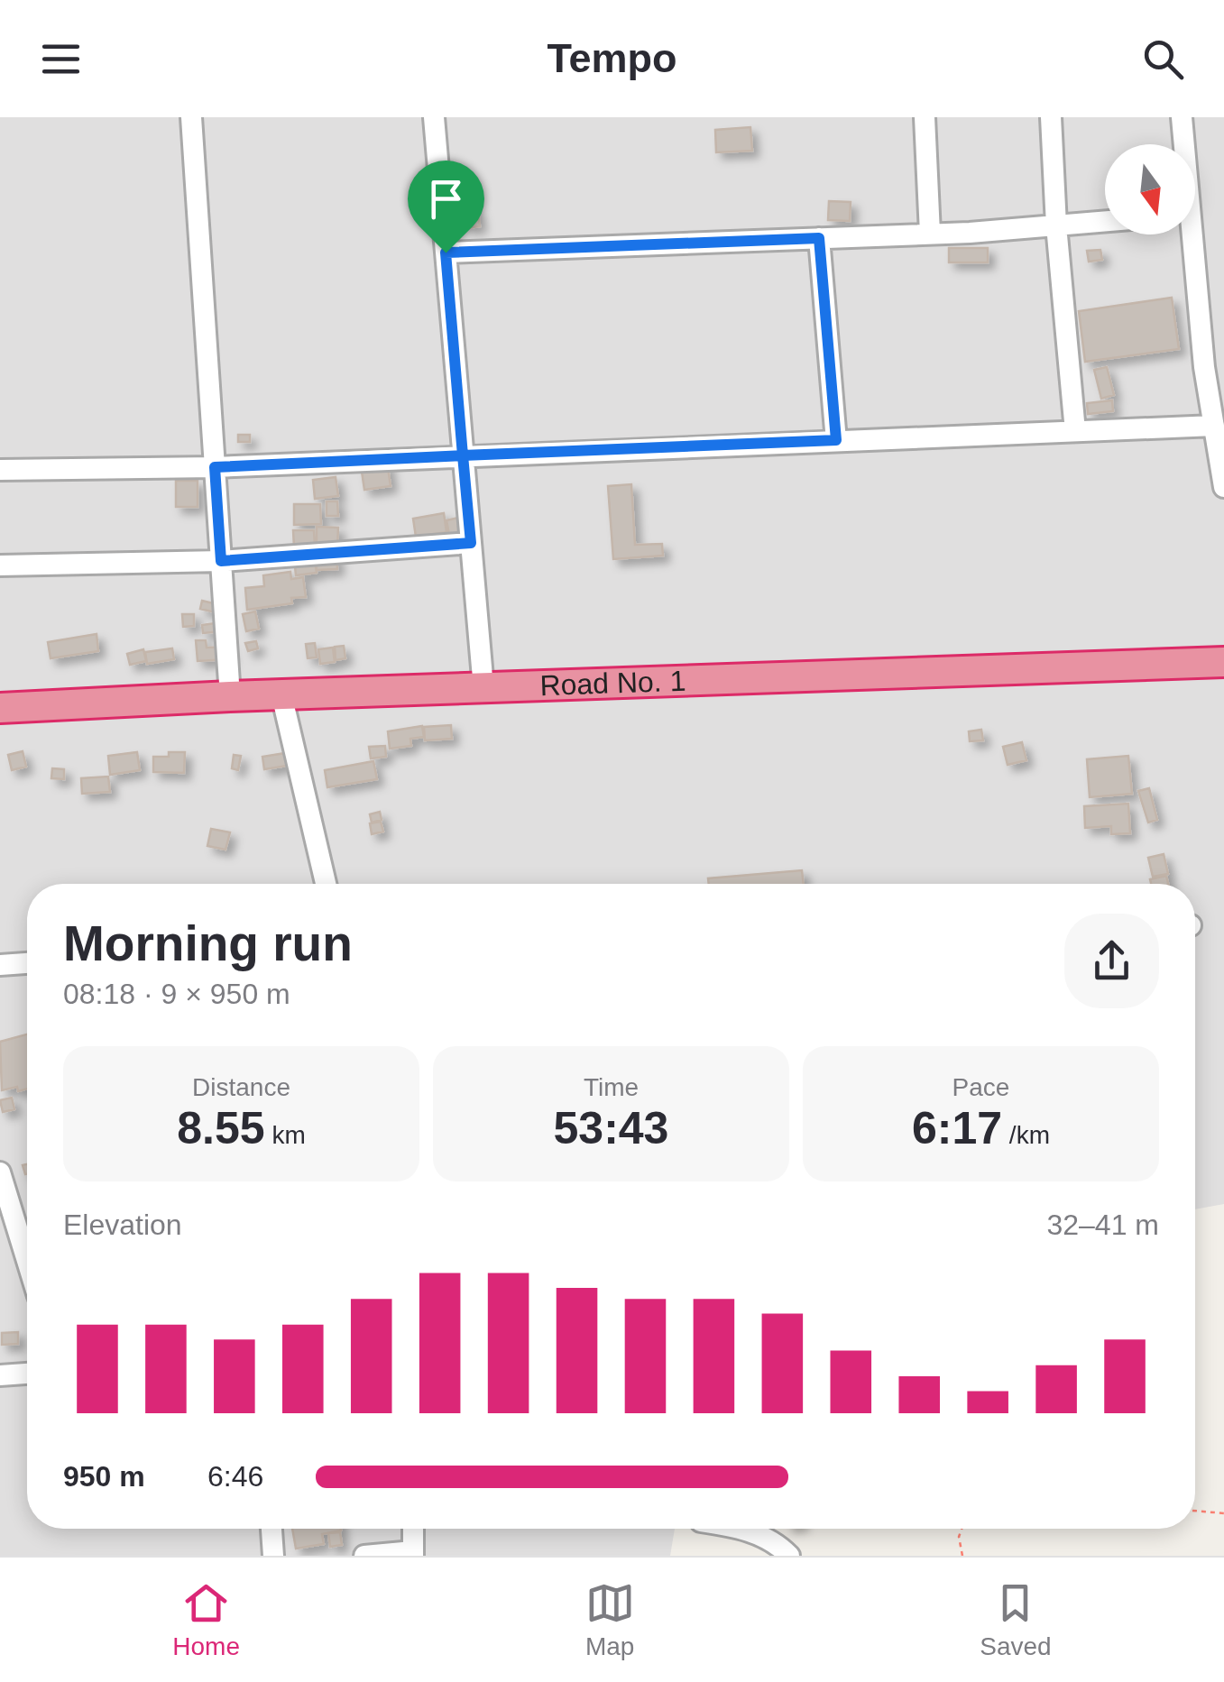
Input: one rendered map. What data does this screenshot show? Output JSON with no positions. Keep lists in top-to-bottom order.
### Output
{
  "streets": {
    "highway": ["Road No. 1"]
  },
  "north": "bottom",
  "page": {
    "header": "Tempo",
    "heading": ["Morning run", "08:18 · 9 × 950 m"],
    "stats": [
      ["Distance", "8.55 km"],
      ["Time", "53:43"],
      ["Pace", "6:17 /km"]
    ],
    "chart": ["Elevation", "32–41 m"],
    "list": [
      {
        "name": "950 m",
        "note": "6:46"
      }
    ],
    "tabs": ["Home", "Map", "Saved"]
  }
}
